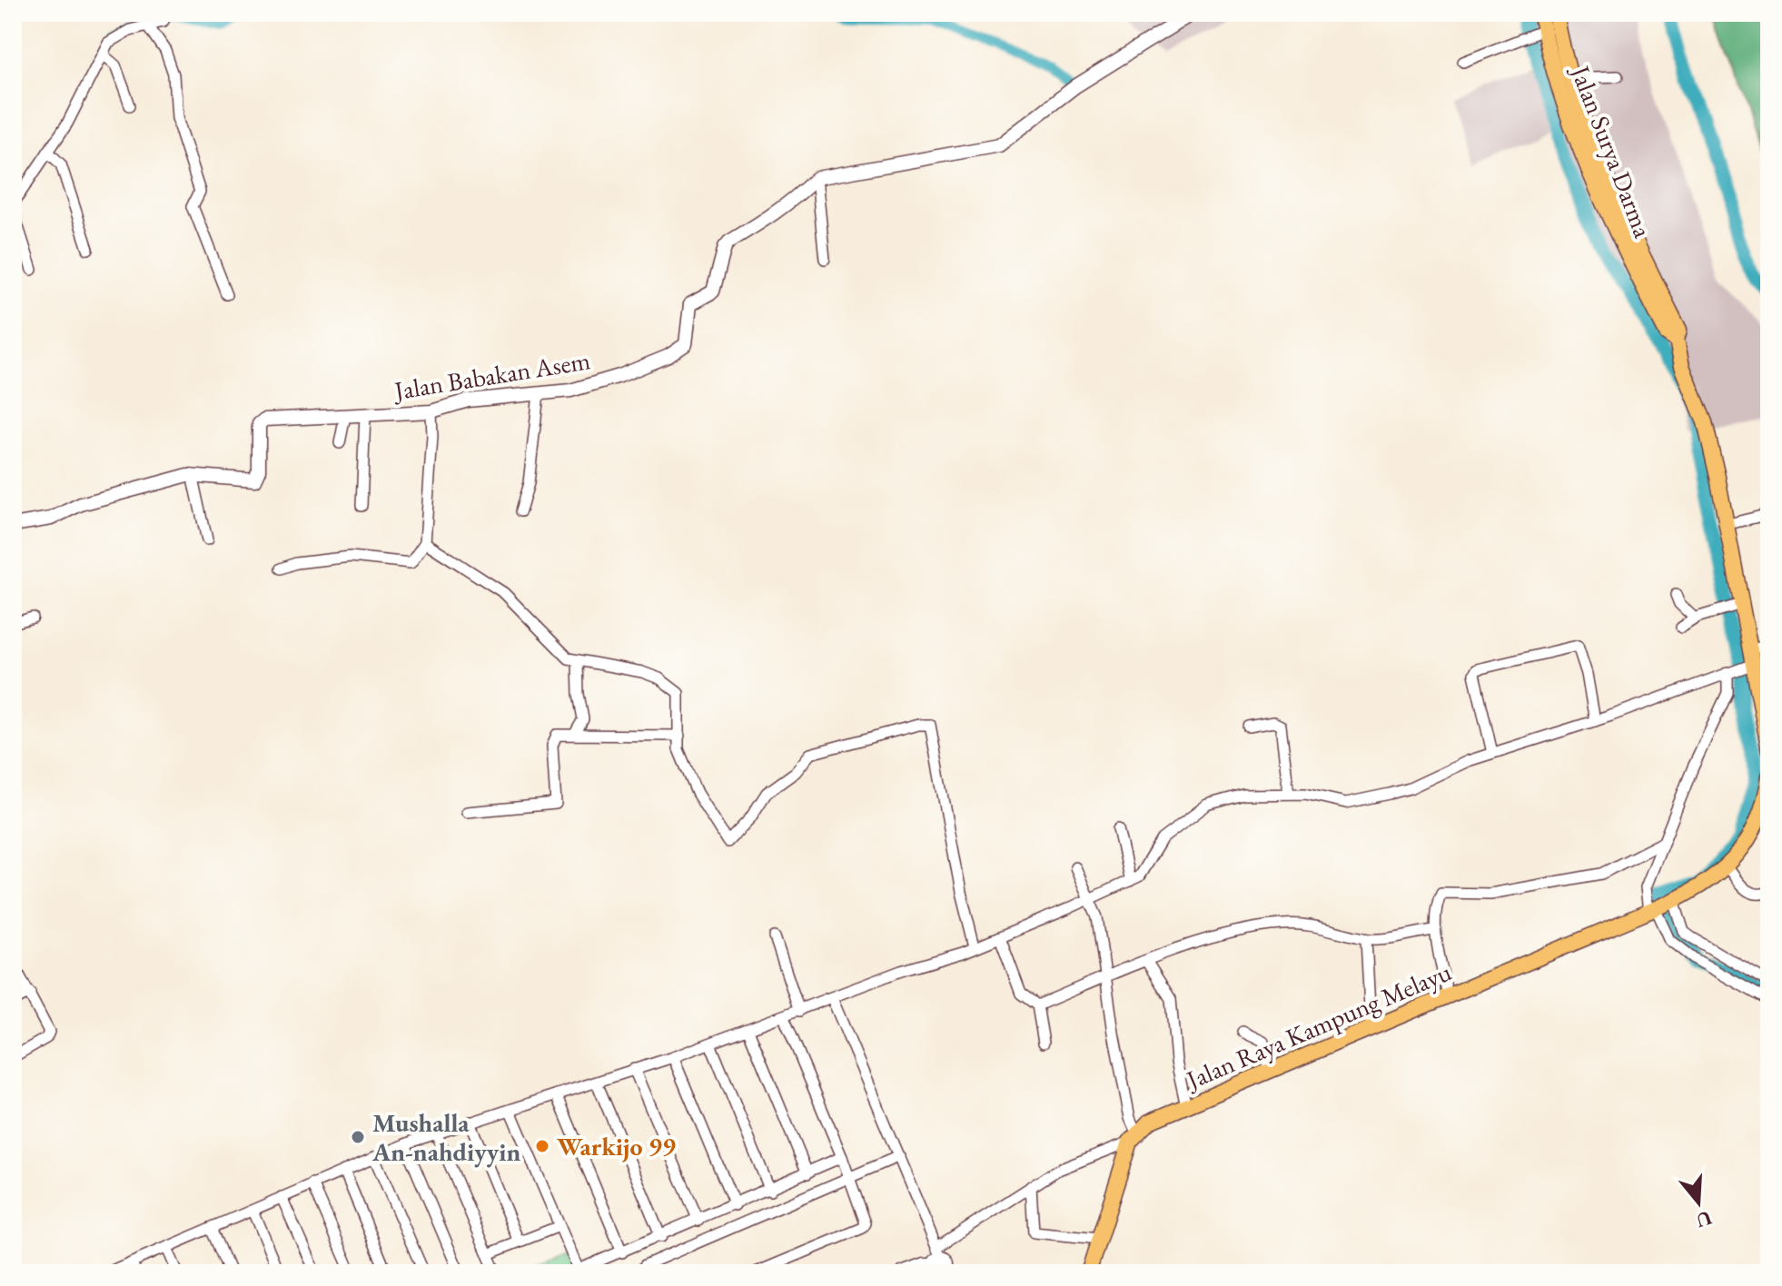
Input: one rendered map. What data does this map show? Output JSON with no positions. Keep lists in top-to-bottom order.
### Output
{
  "streets": {
    "main road": ["Jalan Surya Darma", "Jalan Raya Kampung Melayu"],
    "street": ["Jalan Babakan Asem"]
  },
  "places": ["Mushalla An-nahdiyyin", "Warkijo 99"],
  "north": "bottom"
}
